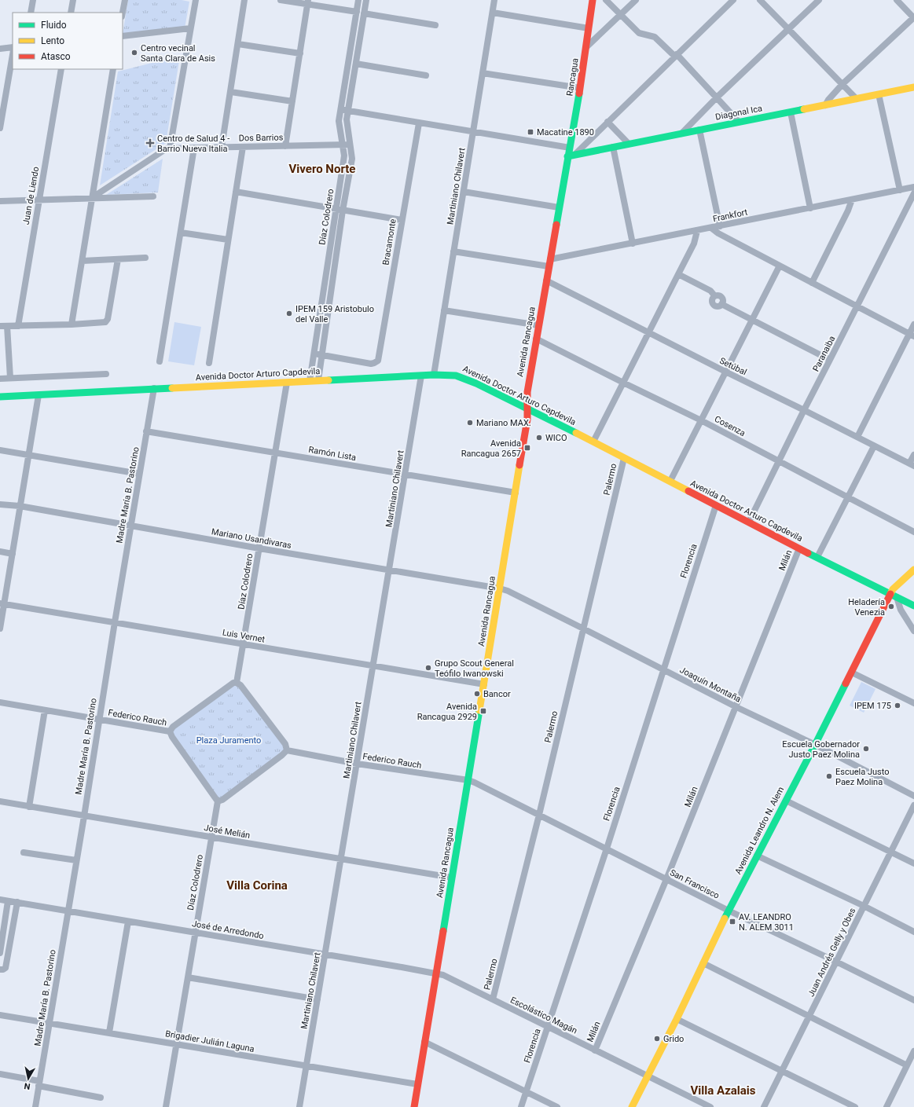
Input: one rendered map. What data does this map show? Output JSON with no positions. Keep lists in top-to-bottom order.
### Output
{
  "streets": {
    "main road": [
      "Rancagua",
      "Diagonal Ica",
      "Avenida Rancagua",
      "Avenida Doctor Arturo Capdevila",
      "Avenida Leandro N. Alem"
    ],
    "street": [
      "Dos Barrios",
      "Martiniano Chilavert",
      "Juan de Liendo",
      "Frankfort",
      "Díaz Colodrero",
      "Bracamonte",
      "Paranaiba",
      "Setúbal",
      "Cosenza",
      "Ramón Lista",
      "Palermo",
      "Madre María B. Pastorino",
      "Mariano Usandivaras",
      "Milán",
      "Florencia",
      "Luis Vernet",
      "Joaquín Montaña",
      "Federico Rauch",
      "José Melián",
      "San Francisco",
      "José de Arredondo",
      "Juan Andrés Gelly y Obes",
      "Escolástico Magán",
      "Brigadier Julián Laguna"
    ]
  },
  "crossings": [
    ["Rancagua", "Diagonal Ica"],
    ["Rancagua", "Avenida Rancagua"],
    ["Diagonal Ica", "Avenida Rancagua"],
    ["Dos Barrios", "Díaz Colodrero"],
    ["Martiniano Chilavert", "Avenida Doctor Arturo Capdevila"],
    ["Martiniano Chilavert", "Ramón Lista"],
    ["Martiniano Chilavert", "Mariano Usandivaras"],
    ["Martiniano Chilavert", "Luis Vernet"],
    ["Martiniano Chilavert", "Federico Rauch"],
    ["Martiniano Chilavert", "José Melián"],
    ["Martiniano Chilavert", "José de Arredondo"],
    ["Martiniano Chilavert", "Brigadier Julián Laguna"],
    ["Frankfort", "Avenida Rancagua"],
    ["Díaz Colodrero", "Bracamonte"],
    ["Díaz Colodrero", "Avenida Doctor Arturo Capdevila"],
    ["Díaz Colodrero", "Ramón Lista"],
    ["Díaz Colodrero", "Mariano Usandivaras"],
    ["Díaz Colodrero", "Luis Vernet"],
    ["Díaz Colodrero", "Federico Rauch"],
    ["Díaz Colodrero", "José Melián"],
    ["Díaz Colodrero", "José de Arredondo"],
    ["Díaz Colodrero", "Brigadier Julián Laguna"],
    ["Avenida Rancagua", "Setúbal"],
    ["Avenida Rancagua", "Avenida Doctor Arturo Capdevila"],
    ["Avenida Rancagua", "Cosenza"],
    ["Avenida Rancagua", "Ramón Lista"],
    ["Avenida Rancagua", "Mariano Usandivaras"],
    ["Avenida Rancagua", "Luis Vernet"],
    ["Avenida Rancagua", "Joaquín Montaña"],
    ["Avenida Rancagua", "Federico Rauch"],
    ["Avenida Rancagua", "José Melián"],
    ["Avenida Rancagua", "San Francisco"],
    ["Avenida Rancagua", "José de Arredondo"],
    ["Avenida Rancagua", "Escolástico Magán"],
    ["Avenida Rancagua", "Brigadier Julián Laguna"],
    ["Paranaiba", "Setúbal"],
    ["Paranaiba", "Avenida Doctor Arturo Capdevila"],
    ["Paranaiba", "Cosenza"],
    ["Avenida Doctor Arturo Capdevila", "Palermo"],
    ["Avenida Doctor Arturo Capdevila", "Madre María B. Pastorino"],
    ["Avenida Doctor Arturo Capdevila", "Milán"],
    ["Avenida Doctor Arturo Capdevila", "Florencia"],
    ["Avenida Doctor Arturo Capdevila", "Avenida Leandro N. Alem"],
    ["Ramón Lista", "Madre María B. Pastorino"],
    ["Palermo", "Joaquín Montaña"],
    ["Palermo", "San Francisco"],
    ["Palermo", "Escolástico Magán"],
    ["Madre María B. Pastorino", "Mariano Usandivaras"],
    ["Madre María B. Pastorino", "Luis Vernet"],
    ["Madre María B. Pastorino", "Federico Rauch"],
    ["Madre María B. Pastorino", "José Melián"],
    ["Madre María B. Pastorino", "José de Arredondo"],
    ["Madre María B. Pastorino", "Brigadier Julián Laguna"],
    ["Mariano Usandivaras", "Joaquín Montaña"],
    ["Milán", "Joaquín Montaña"],
    ["Milán", "San Francisco"],
    ["Milán", "Escolástico Magán"],
    ["Florencia", "Joaquín Montaña"],
    ["Florencia", "San Francisco"],
    ["Florencia", "Escolástico Magán"],
    ["Joaquín Montaña", "Avenida Leandro N. Alem"],
    ["Federico Rauch", "San Francisco"],
    ["Avenida Leandro N. Alem", "San Francisco"],
    ["Avenida Leandro N. Alem", "Escolástico Magán"],
    ["San Francisco", "Juan Andrés Gelly y Obes"],
    ["José de Arredondo", "Escolástico Magán"]
  ],
  "districts": ["Vivero Norte", "Villa Corina", "Villa Azalais"],
  "parks": ["Plaza Juramento"],
  "places": {
    "other": [
      "Centro vecinal Santa Clara de Asis",
      "IPEM 159 Aristobulo del Valle",
      "Mariano MAX.",
      "WICO",
      "Heladería Venezia",
      "Grupo Scout General Teófilo Iwanowski",
      "Bancor",
      "IPEM 175",
      "Escuela Gobernador Justo Paez Molina",
      "Escuela Justo Paez Molina",
      "Grido"
    ],
    "transit": [
      "Macatine 1890",
      "Avenida Rancagua 2657",
      "Avenida Rancagua 2929",
      "AV. LEANDRO N. ALEM 3011"
    ],
    "health": ["Centro de Salud 4 - Barrio Nueva Italia"]
  },
  "legend": ["Fluido", "Lento", "Atasco"],
  "north": "bottom"
}
